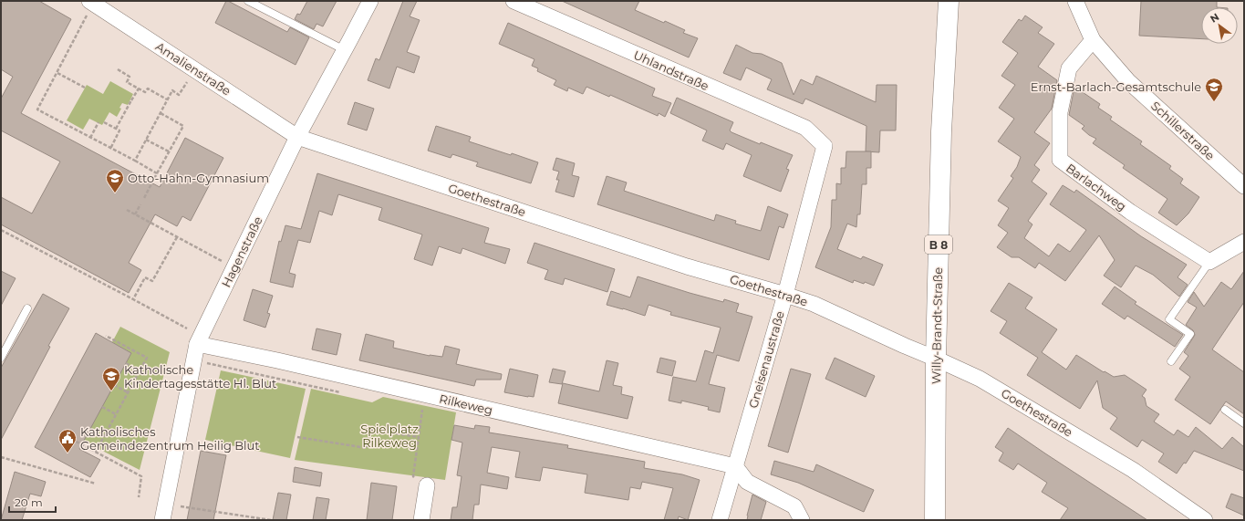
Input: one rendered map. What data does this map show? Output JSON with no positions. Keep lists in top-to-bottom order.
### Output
{
  "streets": {
    "main road": ["B 8", "Willy-Brandt-Straße"],
    "street": [
      "Amalienstraße",
      "Uhlandstraße",
      "Schillerstraße",
      "Barlachweg",
      "Goethestraße",
      "Hagenstraße",
      "Gneisenaustraße",
      "Rilkeweg"
    ]
  },
  "crossings": [
    ["Amalienstraße", "Goethestraße"],
    ["Amalienstraße", "Hagenstraße"],
    ["Uhlandstraße", "Gneisenaustraße"],
    ["Schillerstraße", "Barlachweg"],
    ["Goethestraße", "Hagenstraße"],
    ["Goethestraße", "Willy-Brandt-Straße"],
    ["Goethestraße", "Gneisenaustraße"],
    ["Hagenstraße", "Rilkeweg"],
    ["Gneisenaustraße", "Rilkeweg"]
  ],
  "parks": ["Spielplatz Rilkeweg"],
  "places": {
    "school or university": ["Ernst-Barlach-Gesamtschule", "Otto-Hahn-Gymnasium", "Katholische Kindertagesstätte Hl. Blut"],
    "public building": ["Katholisches Gemeindezentrum Heilig Blut"]
  },
  "scale_bar": "20 m",
  "north": "top left"
}
